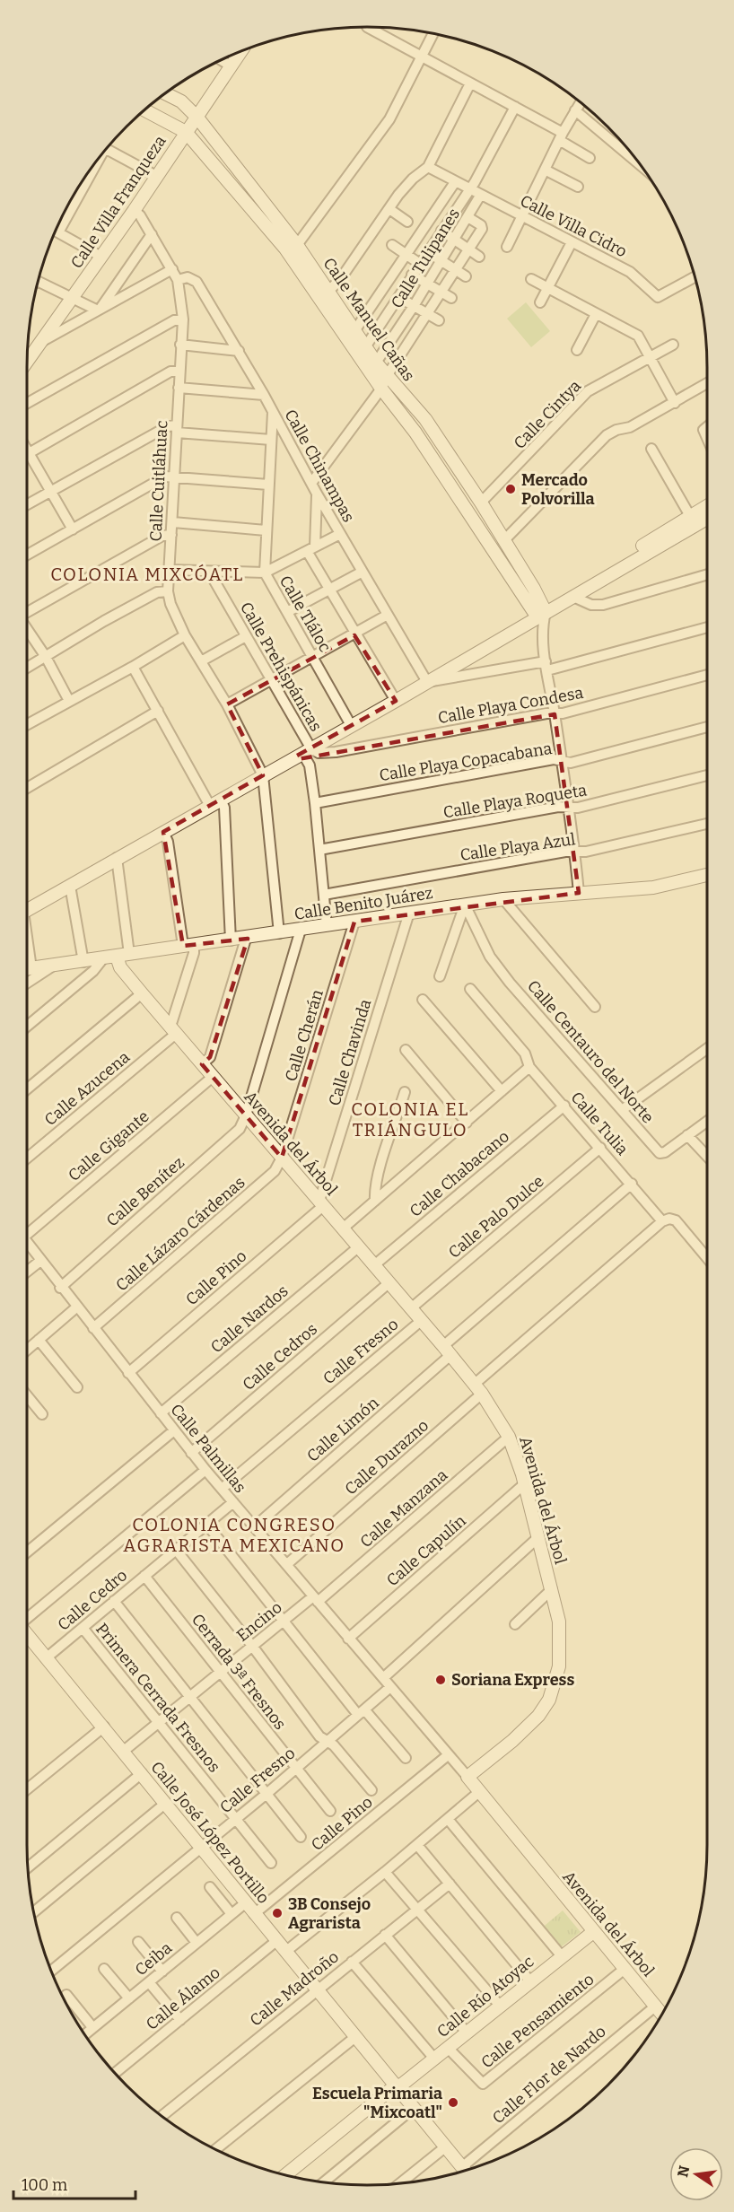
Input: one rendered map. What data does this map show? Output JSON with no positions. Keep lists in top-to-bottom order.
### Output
{
  "streets": {
    "street": [
      "Calle Villa Franqueza",
      "Calle Villa Cidro",
      "Calle Tulipanes",
      "Calle Manuel Cañas",
      "Calle Cintya",
      "Calle Chinampas",
      "Calle Cuitláhuac",
      "Calle Tláloc",
      "Calle Prehispánicas",
      "Calle Playa Condesa",
      "Calle Playa Copacabana",
      "Calle Playa Roqueta",
      "Calle Playa Azul",
      "Calle Benito Juárez",
      "Calle Cherán",
      "Calle Centauro del Norte",
      "Calle Chavinda",
      "Calle Azucena",
      "Calle Tulia",
      "Avenida del Árbol",
      "Calle Gigante",
      "Calle Chabacano",
      "Calle Benítez",
      "Calle Palo Dulce",
      "Calle Lázaro Cárdenas",
      "Calle Pino",
      "Calle Nardos",
      "Calle Fresno",
      "Calle Cedros",
      "Calle Limón",
      "Calle Palmillas",
      "Calle Durazno",
      "Calle Manzana",
      "Calle Capulín",
      "Calle Cedro",
      "Encino",
      "Cerrada 3ª Fresnos",
      "Primera Cerrada Fresnos",
      "Calle José López Portillo",
      "Ceiba",
      "Calle Madroño",
      "Calle Río Atoyac",
      "Calle Álamo",
      "Calle Pensamiento",
      "Calle Flor de Nardo"
    ]
  },
  "crossings": [
    ["Calle Villa Franqueza", "Calle Manuel Cañas"],
    ["Calle Villa Franqueza", "Calle Cuitláhuac"],
    ["Calle Villa Cidro", "Calle Tulipanes"],
    ["Calle Tulipanes", "Calle Manuel Cañas"],
    ["Calle Manuel Cañas", "Calle Cintya"],
    ["Calle Chinampas", "Calle Cuitláhuac"],
    ["Calle Chinampas", "Calle Tláloc"],
    ["Calle Prehispánicas", "Calle Playa Condesa"],
    ["Calle Prehispánicas", "Calle Playa Copacabana"],
    ["Calle Prehispánicas", "Calle Playa Roqueta"],
    ["Calle Prehispánicas", "Calle Playa Azul"],
    ["Calle Prehispánicas", "Calle Benito Juárez"],
    ["Calle Benito Juárez", "Calle Cherán"],
    ["Calle Benito Juárez", "Calle Centauro del Norte"],
    ["Calle Benito Juárez", "Calle Chavinda"],
    ["Calle Benito Juárez", "Avenida del Árbol"],
    ["Calle Benito Juárez", "Calle Benítez"],
    ["Calle Cherán", "Avenida del Árbol"],
    ["Calle Cherán", "Calle Lázaro Cárdenas"],
    ["Calle Chavinda", "Avenida del Árbol"],
    ["Calle Chavinda", "Calle Pino"],
    ["Calle Azucena", "Avenida del Árbol"],
    ["Calle Tulia", "Calle Chabacano"],
    ["Calle Tulia", "Calle Palo Dulce"],
    ["Calle Tulia", "Calle Limón"],
    ["Calle Tulia", "Calle Durazno"],
    ["Avenida del Árbol", "Calle Gigante"],
    ["Avenida del Árbol", "Calle Chabacano"],
    ["Avenida del Árbol", "Calle Benítez"],
    ["Avenida del Árbol", "Calle Palo Dulce"],
    ["Avenida del Árbol", "Calle Lázaro Cárdenas"],
    ["Avenida del Árbol", "Calle Pino"],
    ["Avenida del Árbol", "Calle Nardos"],
    ["Avenida del Árbol", "Calle Fresno"],
    ["Avenida del Árbol", "Calle Cedros"],
    ["Avenida del Árbol", "Calle Limón"],
    ["Avenida del Árbol", "Calle Palmillas"],
    ["Avenida del Árbol", "Calle Durazno"],
    ["Avenida del Árbol", "Calle Manzana"],
    ["Avenida del Árbol", "Calle Capulín"],
    ["Avenida del Árbol", "Calle Río Atoyac"],
    ["Avenida del Árbol", "Calle Pensamiento"],
    ["Avenida del Árbol", "Calle Flor de Nardo"],
    ["Calle Benítez", "Calle Palmillas"],
    ["Calle Lázaro Cárdenas", "Calle Palmillas"],
    ["Calle Pino", "Calle Palmillas"],
    ["Calle Pino", "Calle José López Portillo"],
    ["Calle Nardos", "Calle Palmillas"],
    ["Calle Fresno", "Calle Palmillas"],
    ["Calle Fresno", "Cerrada 3ª Fresnos"],
    ["Calle Fresno", "Primera Cerrada Fresnos"],
    ["Calle Fresno", "Calle José López Portillo"],
    ["Calle Cedros", "Calle Palmillas"],
    ["Calle Limón", "Calle Palmillas"],
    ["Calle Palmillas", "Calle Durazno"],
    ["Calle Palmillas", "Calle Manzana"],
    ["Calle Palmillas", "Calle Capulín"],
    ["Calle Palmillas", "Calle Cedro"],
    ["Calle Palmillas", "Encino"],
    ["Calle Manzana", "Encino"],
    ["Calle Cedro", "Cerrada 3ª Fresnos"],
    ["Calle Cedro", "Primera Cerrada Fresnos"],
    ["Calle Cedro", "Calle José López Portillo"],
    ["Encino", "Cerrada 3ª Fresnos"],
    ["Encino", "Primera Cerrada Fresnos"],
    ["Encino", "Calle José López Portillo"],
    ["Calle José López Portillo", "Ceiba"],
    ["Calle José López Portillo", "Calle Madroño"],
    ["Calle José López Portillo", "Calle Río Atoyac"],
    ["Calle José López Portillo", "Calle Álamo"],
    ["Calle Río Atoyac", "Calle Pensamiento"]
  ],
  "districts": ["COLONIA MIXCÓATL", "COLONIA EL TRIÁNGULO", "COLONIA CONGRESO AGRARISTA MEXICANO"],
  "places": [
    "Mercado Polvorilla",
    "Soriana Express",
    "3B Consejo Agrarista",
    "Escuela Primaria \"Mixcoatl\""
  ],
  "scale_bar": "100 m",
  "north": "left"
}
